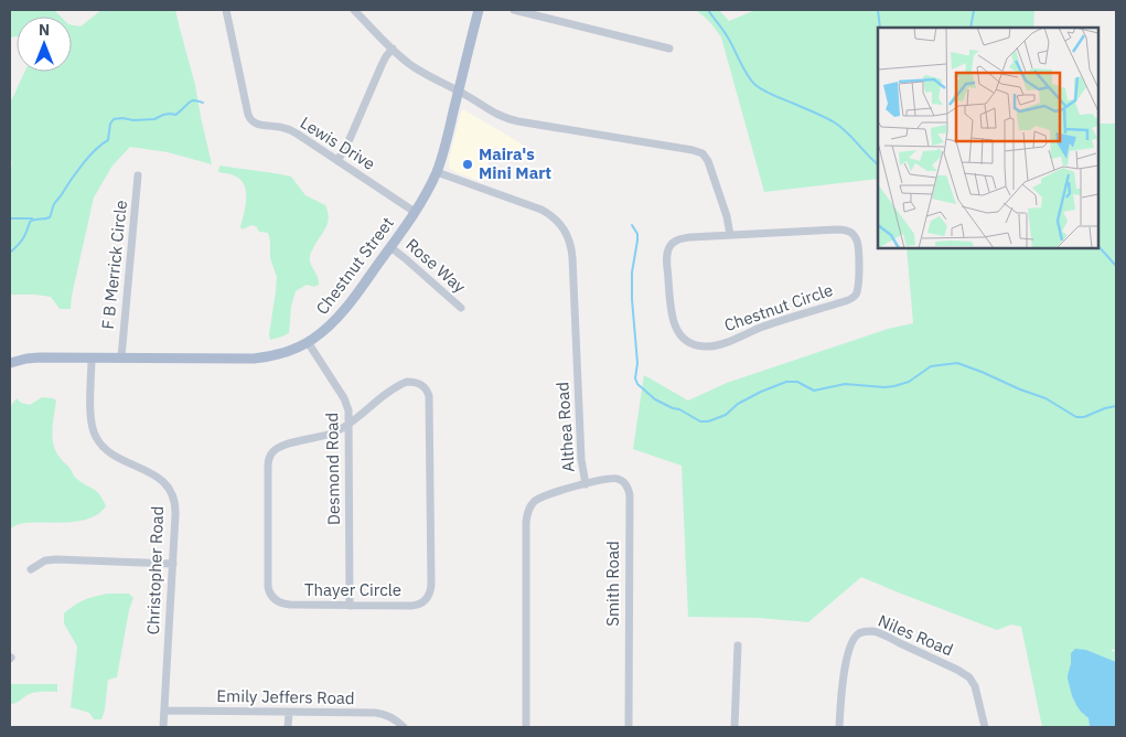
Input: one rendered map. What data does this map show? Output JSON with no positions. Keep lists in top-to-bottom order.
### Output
{
  "streets": {
    "main road": ["Chestnut Street"],
    "street": [
      "Lewis Drive",
      "F B Merrick Circle",
      "Rose Way",
      "Chestnut Circle",
      "Althea Road",
      "Desmond Road",
      "Christopher Road",
      "Smith Road",
      "Thayer Circle",
      "Niles Road",
      "Emily Jeffers Road"
    ]
  },
  "crossings": [
    ["Lewis Drive", "Chestnut Street"],
    ["F B Merrick Circle", "Chestnut Street"],
    ["Chestnut Street", "Rose Way"],
    ["Chestnut Street", "Althea Road"],
    ["Chestnut Street", "Desmond Road"],
    ["Chestnut Street", "Christopher Road"],
    ["Althea Road", "Smith Road"],
    ["Desmond Road", "Thayer Circle"],
    ["Christopher Road", "Emily Jeffers Road"]
  ],
  "places": ["Maira's Mini Mart"],
  "north": "top"
}
